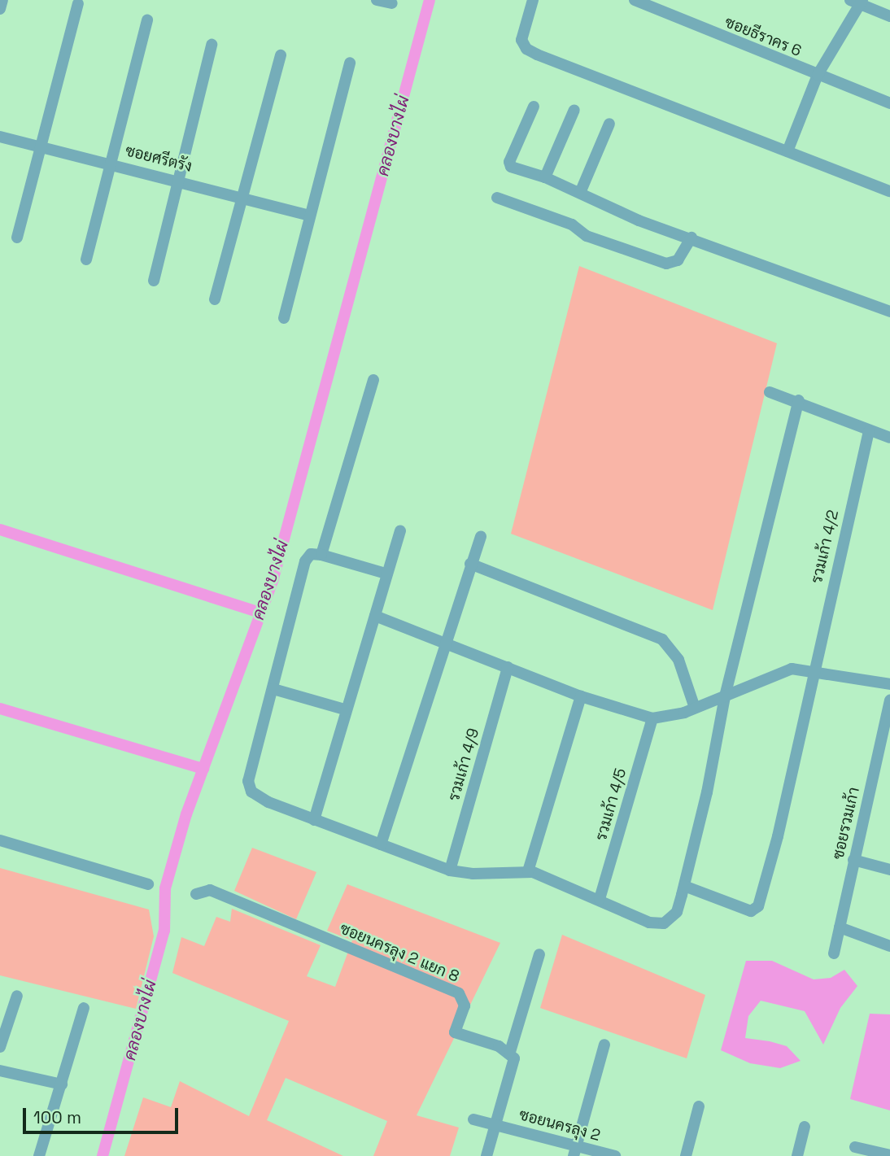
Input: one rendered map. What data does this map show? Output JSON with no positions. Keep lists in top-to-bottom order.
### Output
{
  "streets": {
    "street": [
      "ซอยธีราคร 6",
      "ซอยศรีตรัง",
      "รวมเก้า 4/2",
      "รวมเก้า 4/9",
      "รวมเก้า 4/5",
      "ซอยรวมเก้า",
      "ซอยนครลุง 2 แยก 8",
      "ซอยนครลุง 2"
    ]
  },
  "water": ["คลองบางไผ่"],
  "scale_bar": "100 m"
}
